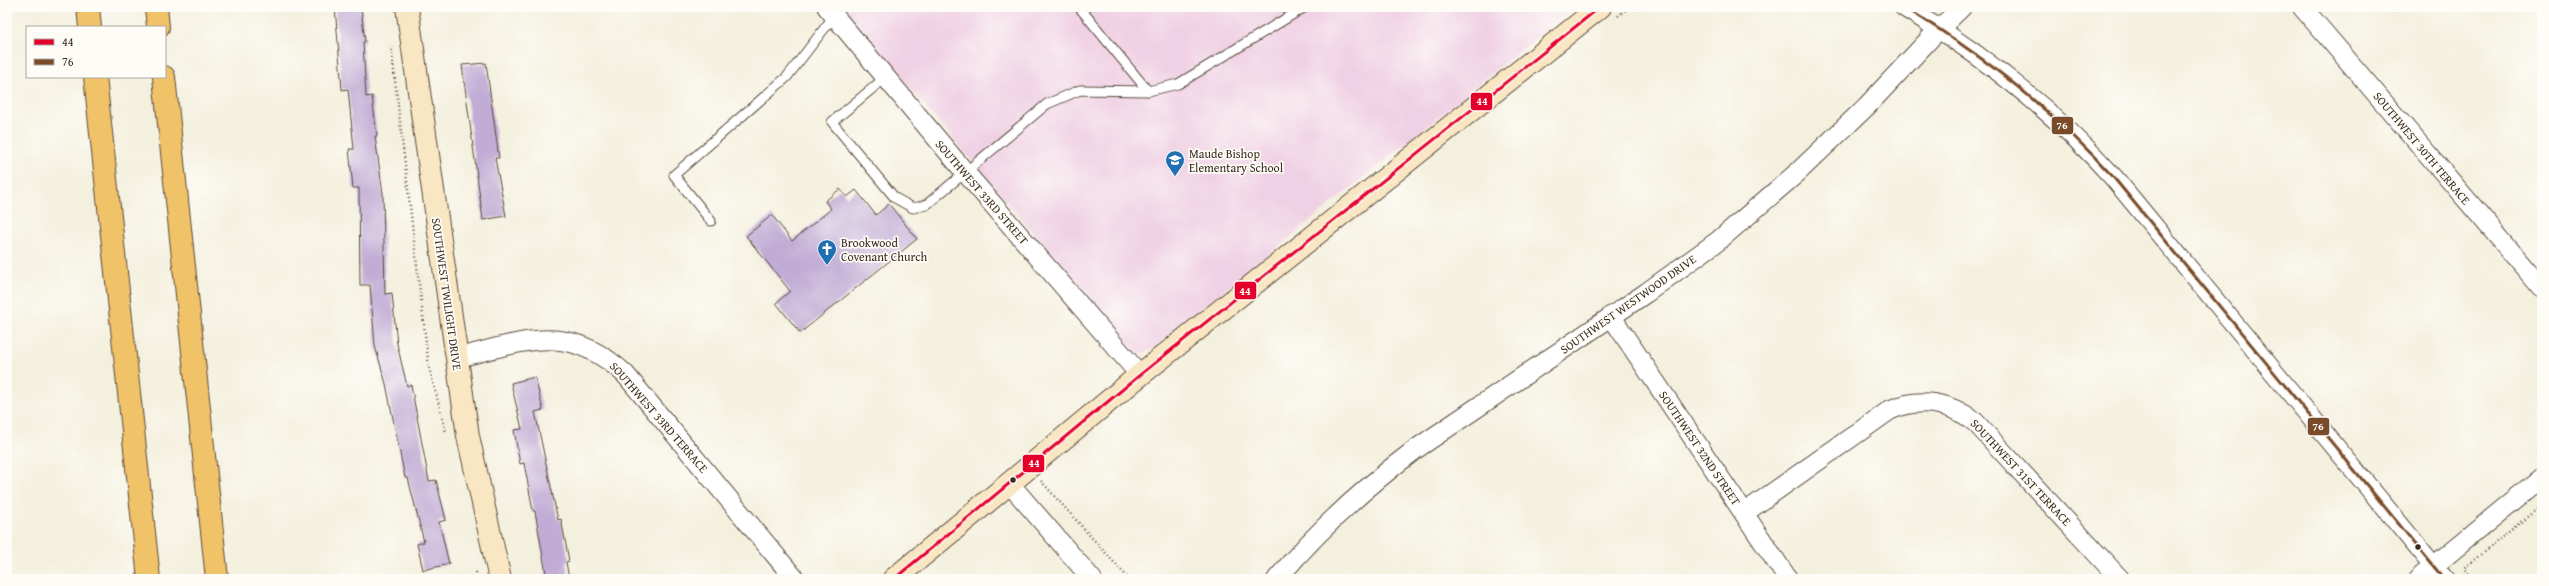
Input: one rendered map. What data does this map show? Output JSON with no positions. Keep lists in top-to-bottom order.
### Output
{
  "streets": {
    "street": [
      "SOUTHWEST 30TH TERRACE",
      "SOUTHWEST 33RD STREET",
      "SOUTHWEST TWILIGHT DRIVE",
      "SOUTHWEST WESTWOOD DRIVE",
      "SOUTHWEST 33RD TERRACE",
      "SOUTHWEST 32ND STREET",
      "SOUTHWEST 31ST TERRACE"
    ]
  },
  "crossings": [
    ["SOUTHWEST TWILIGHT DRIVE", "SOUTHWEST 33RD TERRACE"],
    ["SOUTHWEST WESTWOOD DRIVE", "SOUTHWEST 32ND STREET"],
    ["SOUTHWEST 32ND STREET", "SOUTHWEST 31ST TERRACE"]
  ],
  "places": {
    "school or university": ["Maude Bishop Elementary School"],
    "church": ["Brookwood Covenant Church"]
  },
  "lines": ["transit line 44", "transit line 76"],
  "legend": ["44", "76"]
}
